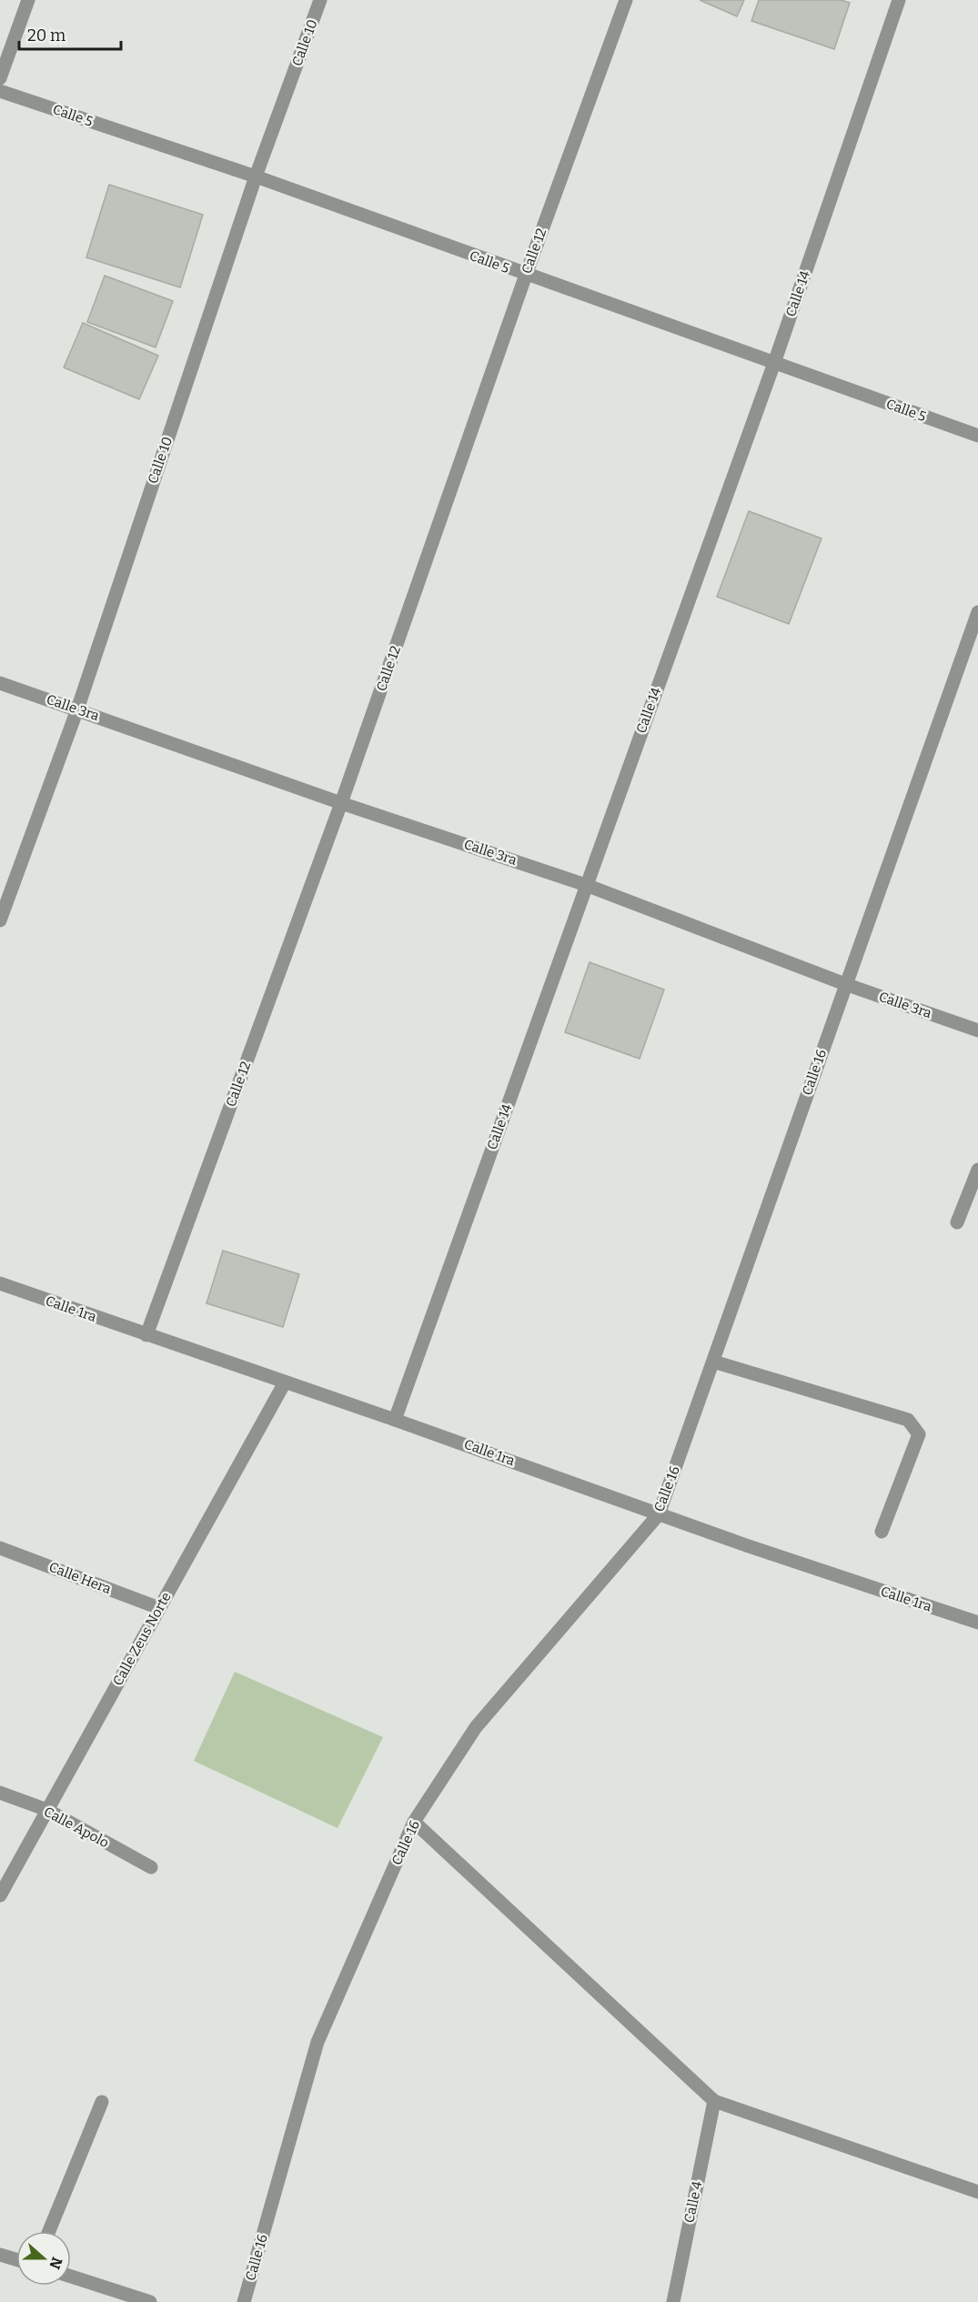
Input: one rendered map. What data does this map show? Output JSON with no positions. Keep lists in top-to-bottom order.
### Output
{
  "streets": {
    "street": [
      "Calle 10",
      "Calle 5",
      "Calle 12",
      "Calle 14",
      "Calle 3ra",
      "Calle 16",
      "Calle 1ra",
      "Calle Hera",
      "Calle Zeus Norte",
      "Calle Apolo",
      "Calle 4"
    ]
  },
  "crossings": [
    ["Calle 10", "Calle 5"],
    ["Calle 10", "Calle 3ra"],
    ["Calle 5", "Calle 12"],
    ["Calle 5", "Calle 14"],
    ["Calle 12", "Calle 3ra"],
    ["Calle 12", "Calle 1ra"],
    ["Calle 14", "Calle 3ra"],
    ["Calle 14", "Calle 1ra"],
    ["Calle 3ra", "Calle 16"],
    ["Calle 16", "Calle 1ra"],
    ["Calle 1ra", "Calle Zeus Norte"],
    ["Calle Hera", "Calle Zeus Norte"],
    ["Calle Zeus Norte", "Calle Apolo"]
  ],
  "scale_bar": "20 m",
  "north": "right"
}
